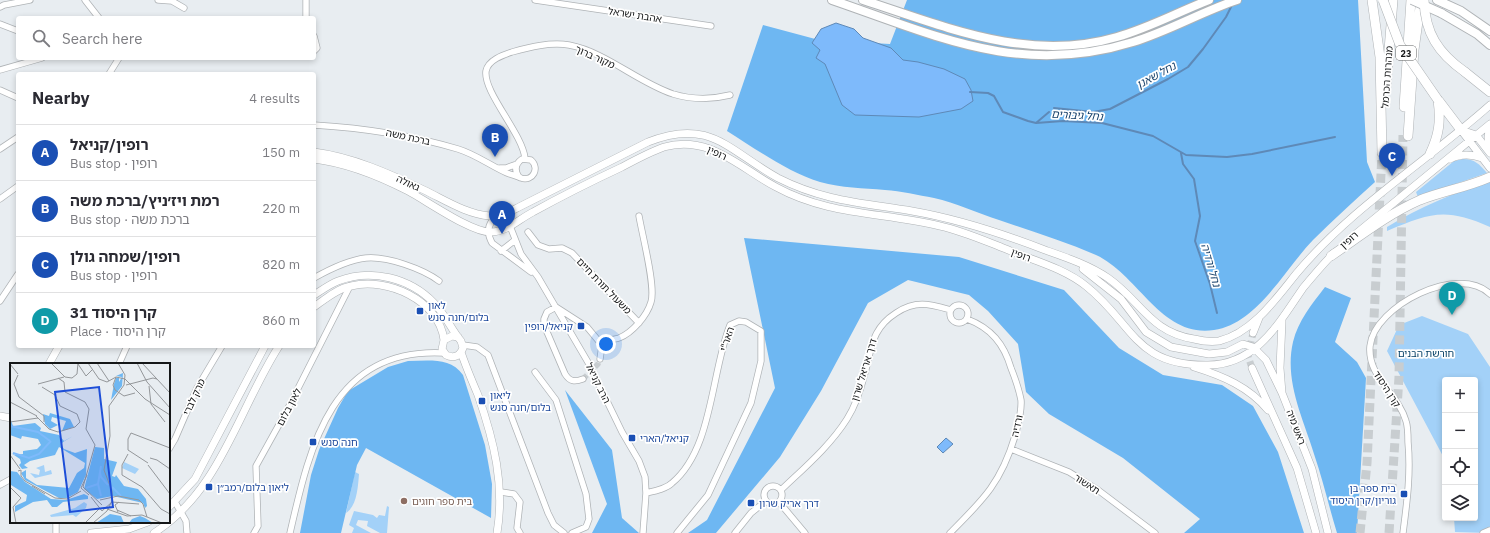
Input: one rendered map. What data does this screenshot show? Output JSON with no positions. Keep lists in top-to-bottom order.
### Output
{
  "streets": {
    "highway": ["23", "מנהרות הכרמל"],
    "street": [
      "אהבת ישראל",
      "מקור ברוך",
      "ברכת משה",
      "רופין",
      "גאולה",
      "משעול תורת חיים",
      "האר\"י",
      "דרך אריאל שרון",
      "הרב קניאל",
      "קרן היסוד",
      "מרק לברי",
      "לאון בלום",
      "ורדיה",
      "ראש מיה",
      "תאשור"
    ]
  },
  "crossings": [
    ["מקור ברוך", "ברכת משה"],
    ["רופין", "גאולה"],
    ["רופין", "הרב קניאל"],
    ["רופין", "ראש מיה"],
    ["גאולה", "הרב קניאל"],
    ["האר\"י", "הרב קניאל"],
    ["דרך אריאל שרון", "ורדיה"],
    ["ורדיה", "תאשור"]
  ],
  "water": ["נחל שאנן", "נחל גיבורים", "נחל ורדיה"],
  "parks": ["חורשת הבנים"],
  "places": {
    "transit": [
      "לאון בלום/חנה סנש",
      "קניאל/רופין",
      "ליאון בלום/חנה סנש",
      "קניאל/הארי",
      "חנה סנש",
      "ליאון בלום/רמב״ן",
      "בית ספר בן גוריון/קרן היסוד",
      "דרך אריק שרון"
    ],
    "other": ["בית ספר חוגים"]
  },
  "page": {
    "search": "Search here",
    "heading": ["Nearby", "4 results"],
    "pins": [
      "B",
      "C",
      "A",
      "D"
    ],
    "list": [
      {
        "mark": "A",
        "name": "רופין/קניאל",
        "note": "Bus stop · רופין",
        "value": "150 m"
      },
      {
        "mark": "B",
        "name": "רמת ויז׳ניץ/ברכת משה",
        "note": "Bus stop · ברכת משה",
        "value": "220 m"
      },
      {
        "mark": "C",
        "name": "רופין/שמחה גולן",
        "note": "Bus stop · רופין",
        "value": "820 m"
      },
      {
        "mark": "D",
        "name": "קרן היסוד 31",
        "note": "Place · קרן היסוד",
        "value": "860 m"
      }
    ],
    "map_buttons": ["+", "−"]
  }
}
